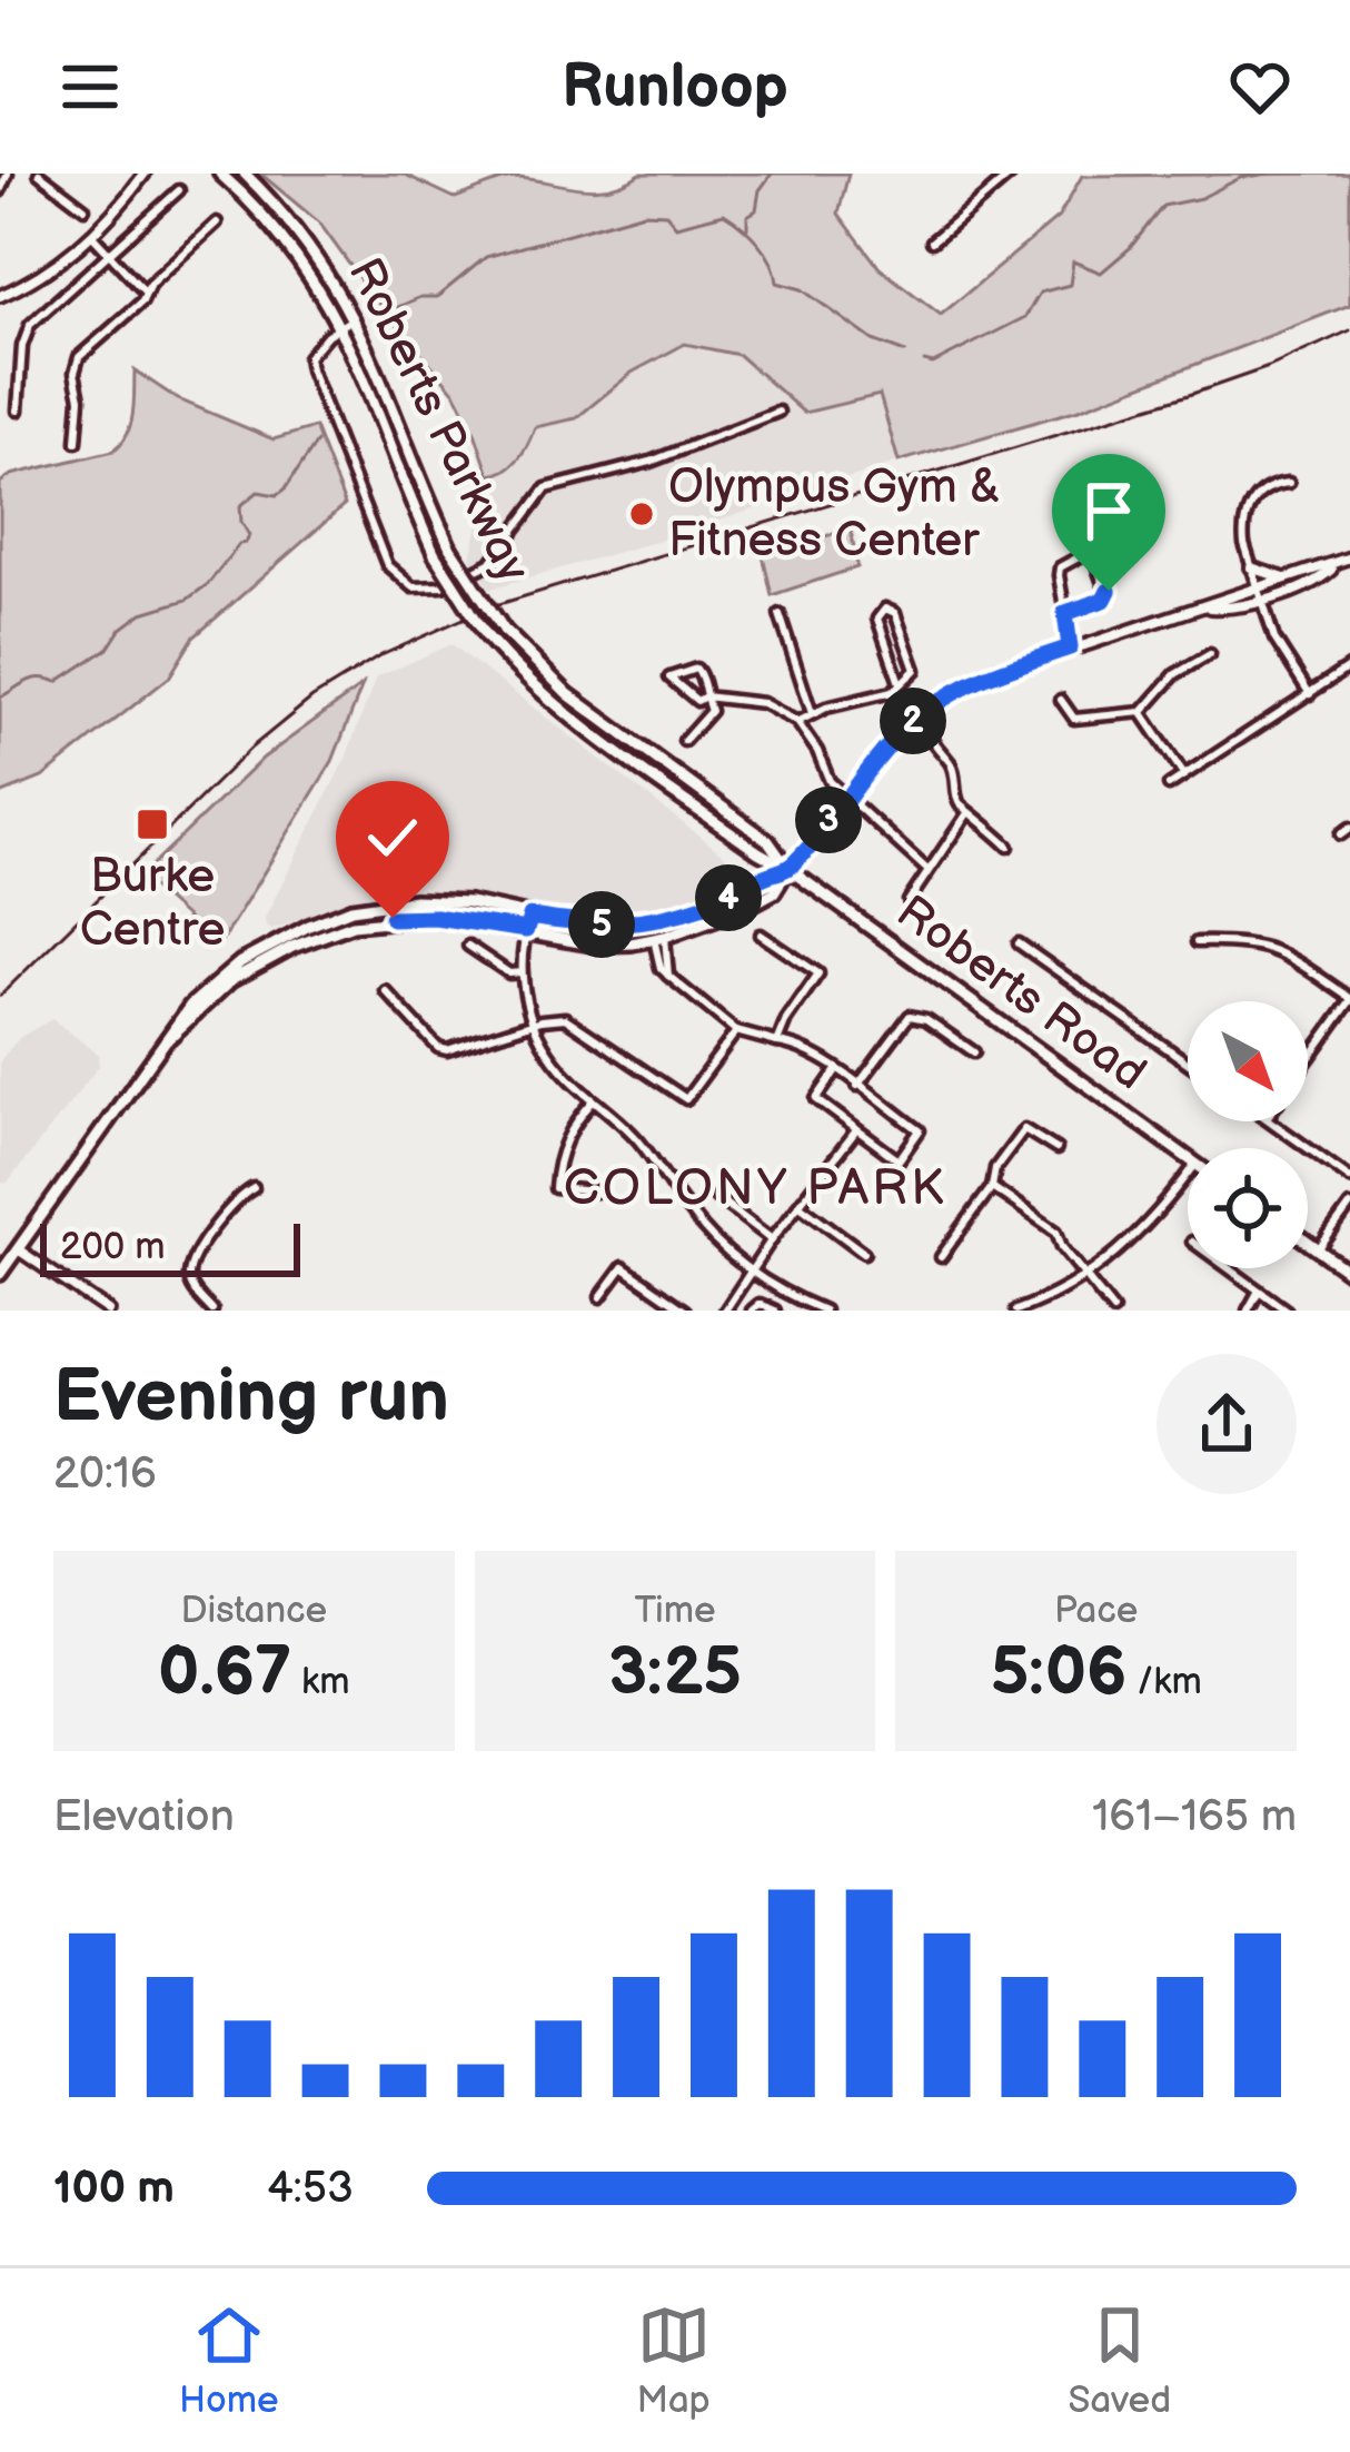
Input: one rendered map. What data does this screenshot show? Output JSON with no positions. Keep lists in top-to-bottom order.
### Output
{
  "streets": {
    "main road": ["Roberts Parkway", "Roberts Road"]
  },
  "crossings": [
    ["Roberts Parkway", "Roberts Road"]
  ],
  "districts": ["COLONY PARK"],
  "places": {
    "other": ["Olympus Gym & Fitness Center"],
    "transit": ["Burke Centre"]
  },
  "scale_bar": "200 m",
  "north": "bottom right",
  "page": {
    "header": "Runloop",
    "pins": [
      "2",
      "3",
      "4",
      "5"
    ],
    "scale": "200 m",
    "heading": ["Evening run", "20:16"],
    "stats": [
      ["Distance", "0.67 km"],
      ["Time", "3:25"],
      ["Pace", "5:06 /km"]
    ],
    "chart": ["Elevation", "161–165 m"],
    "list": [
      {
        "name": "100 m",
        "note": "4:53"
      }
    ],
    "tabs": ["Home", "Map", "Saved"]
  }
}
